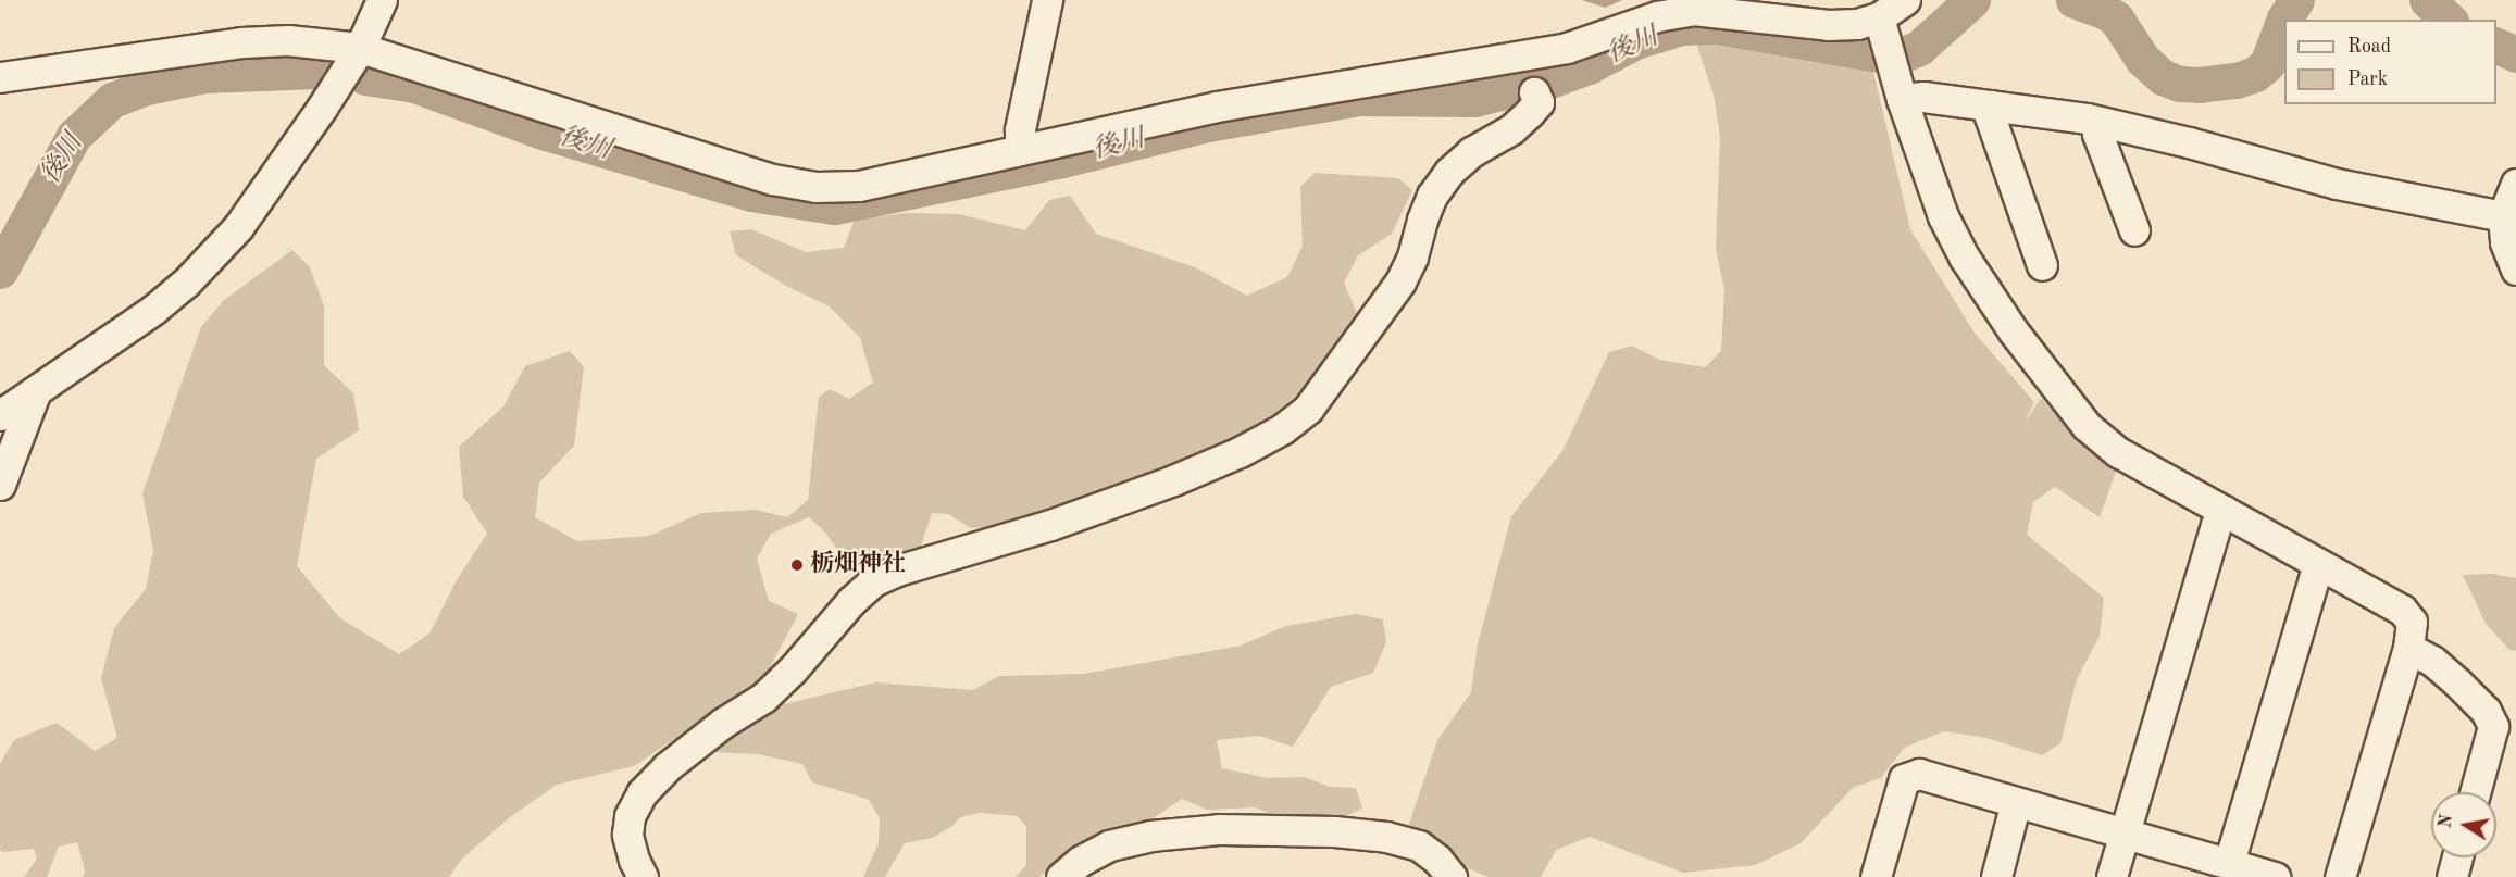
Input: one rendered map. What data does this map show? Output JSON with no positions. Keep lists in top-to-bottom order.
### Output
{
  "water": ["後川"],
  "places": ["栃畑神社"],
  "legend": ["Road", "Park"],
  "north": "left"
}
